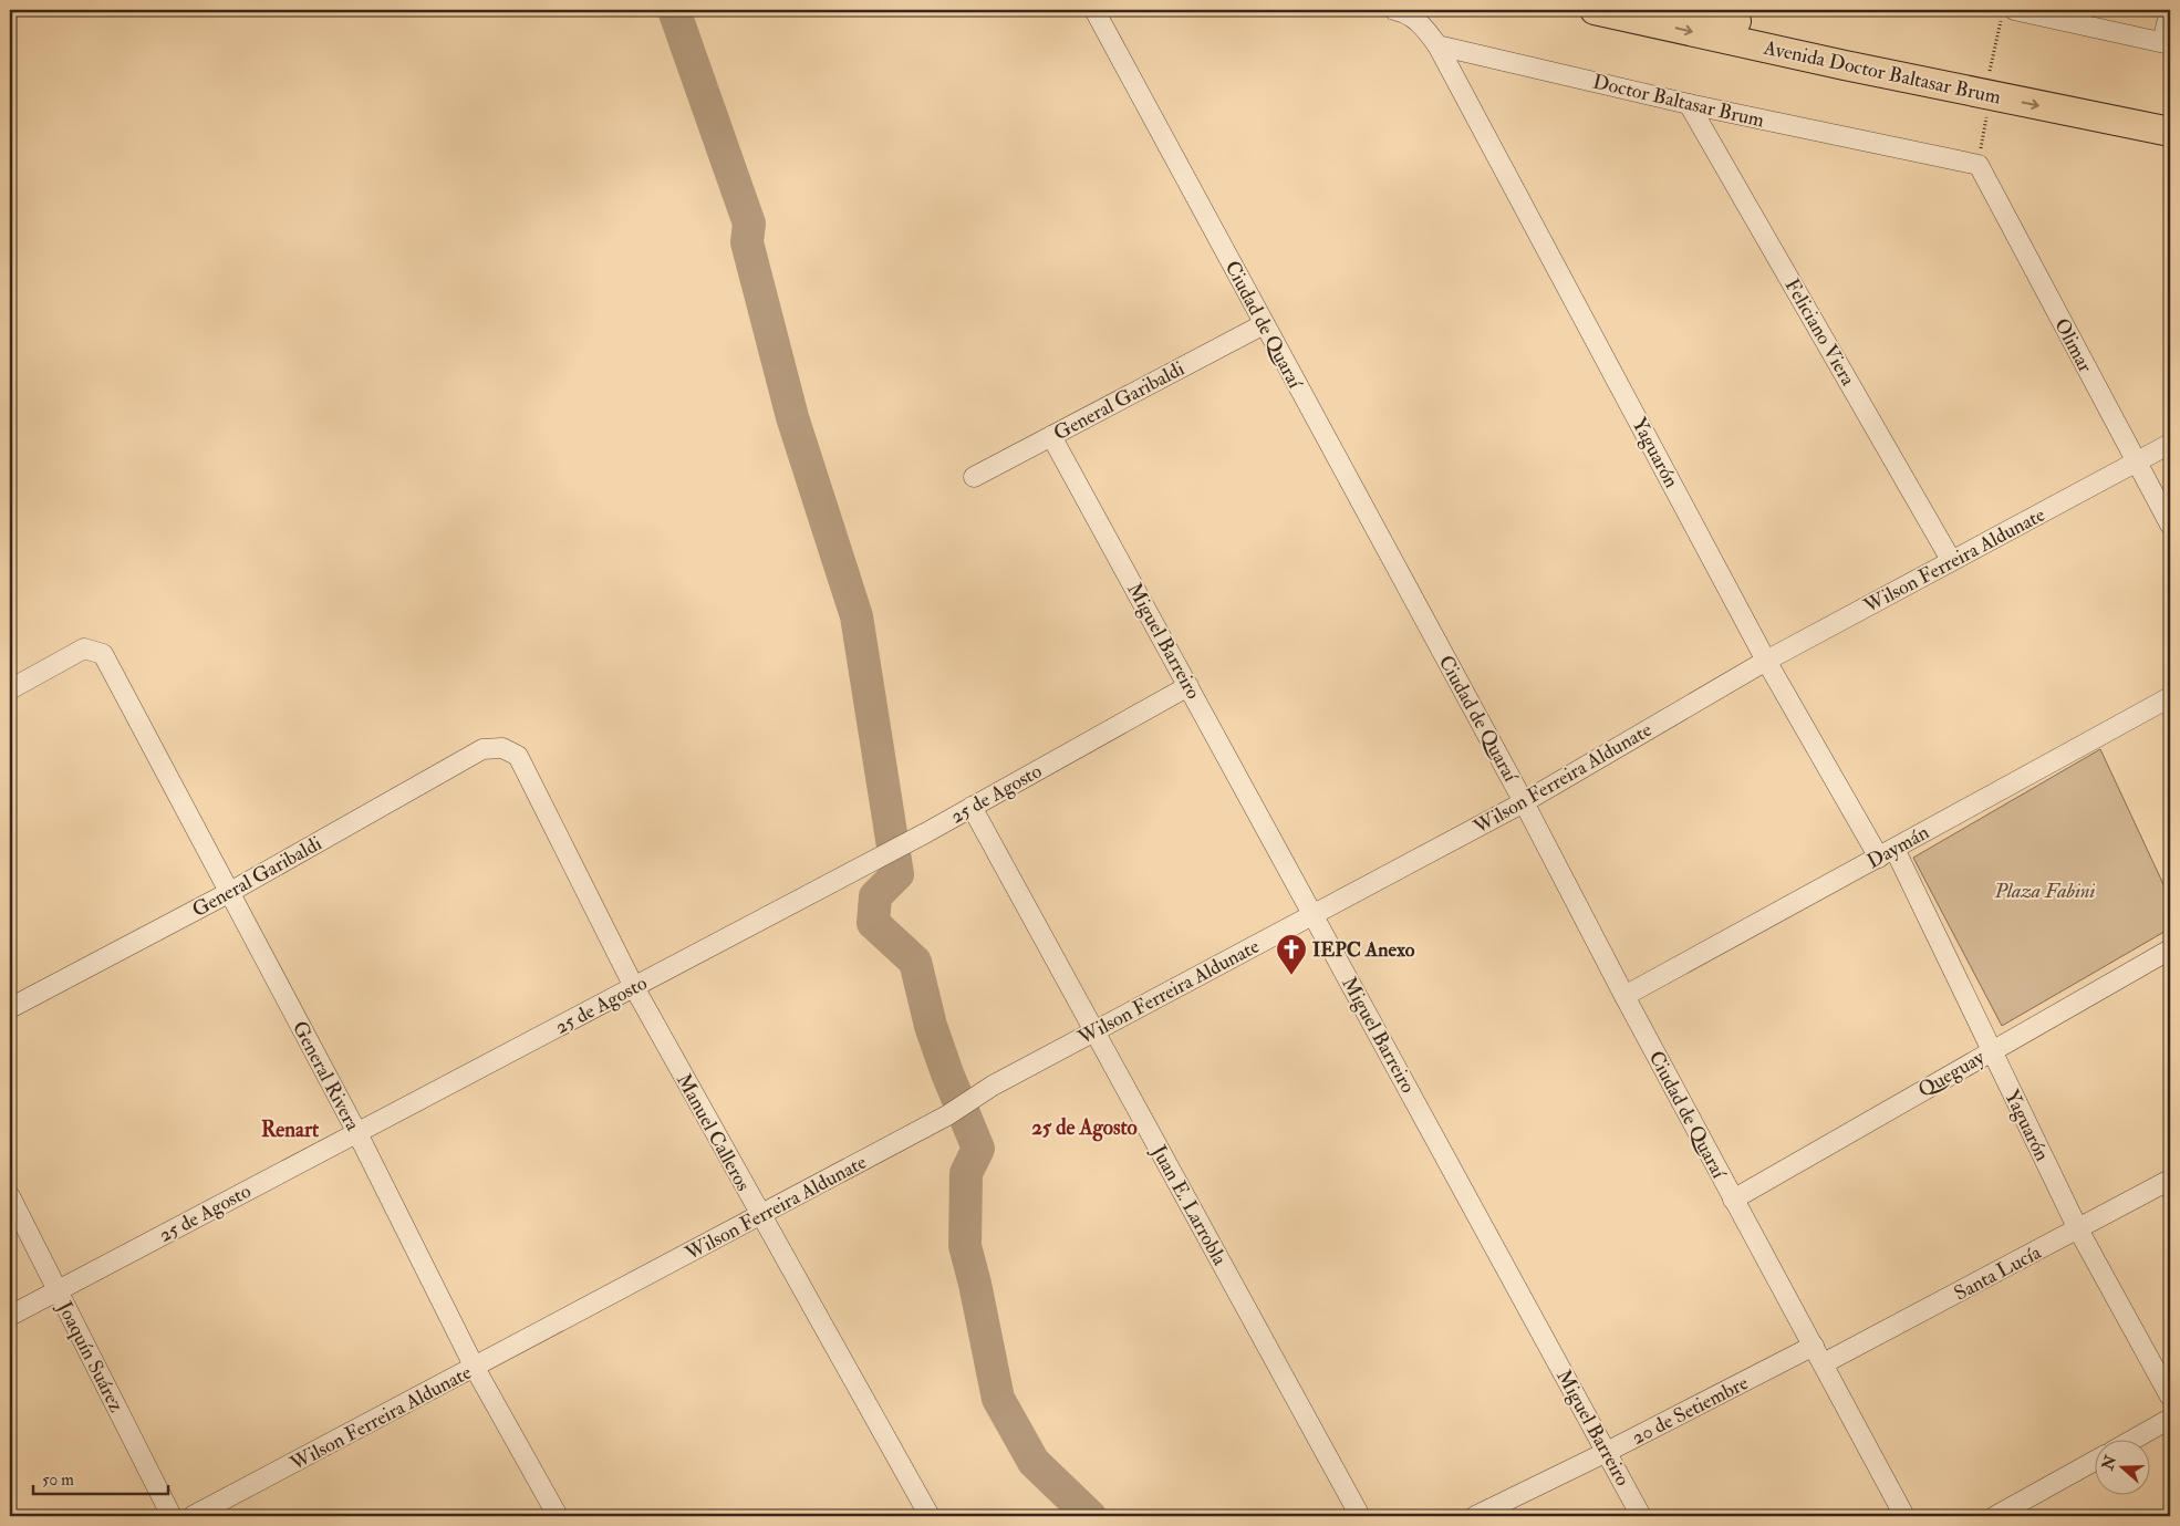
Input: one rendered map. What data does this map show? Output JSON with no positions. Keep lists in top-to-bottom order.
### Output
{
  "streets": {
    "main road": ["Avenida Doctor Baltasar Brum"],
    "street": [
      "Doctor Baltasar Brum",
      "Ciudad de Quaraí",
      "Feliciano Viera",
      "Olimar",
      "General Garibaldi",
      "Yaguarón",
      "Wilson Ferreira Aldunate",
      "Miguel Barreiro",
      "25 de Agosto",
      "Daymán",
      "Queguay",
      "General Rivera",
      "Manuel Calleros",
      "Juan E. Larrobla",
      "Santa Lucía",
      "Joaquín Suárez",
      "20 de Setiembre"
    ]
  },
  "crossings": [
    ["Doctor Baltasar Brum", "Feliciano Viera"],
    ["Doctor Baltasar Brum", "Olimar"],
    ["Doctor Baltasar Brum", "Yaguarón"],
    ["Ciudad de Quaraí", "General Garibaldi"],
    ["Ciudad de Quaraí", "Wilson Ferreira Aldunate"],
    ["Ciudad de Quaraí", "Daymán"],
    ["Ciudad de Quaraí", "Queguay"],
    ["Ciudad de Quaraí", "Santa Lucía"],
    ["Ciudad de Quaraí", "20 de Setiembre"],
    ["Feliciano Viera", "Wilson Ferreira Aldunate"],
    ["Olimar", "Wilson Ferreira Aldunate"],
    ["General Garibaldi", "Miguel Barreiro"],
    ["General Garibaldi", "General Rivera"],
    ["General Garibaldi", "Manuel Calleros"],
    ["Yaguarón", "Wilson Ferreira Aldunate"],
    ["Yaguarón", "Daymán"],
    ["Yaguarón", "Queguay"],
    ["Yaguarón", "Santa Lucía"],
    ["Wilson Ferreira Aldunate", "Miguel Barreiro"],
    ["Wilson Ferreira Aldunate", "General Rivera"],
    ["Wilson Ferreira Aldunate", "Manuel Calleros"],
    ["Wilson Ferreira Aldunate", "Juan E. Larrobla"],
    ["Miguel Barreiro", "25 de Agosto"],
    ["Miguel Barreiro", "20 de Setiembre"],
    ["25 de Agosto", "General Rivera"],
    ["25 de Agosto", "Manuel Calleros"],
    ["25 de Agosto", "Juan E. Larrobla"],
    ["25 de Agosto", "Joaquín Suárez"]
  ],
  "districts": ["25 de Agosto", "Renart"],
  "parks": ["Plaza Fabini"],
  "places": {
    "church": ["IEPC Anexo"]
  },
  "scale_bar": "50 m",
  "north": "left"
}
